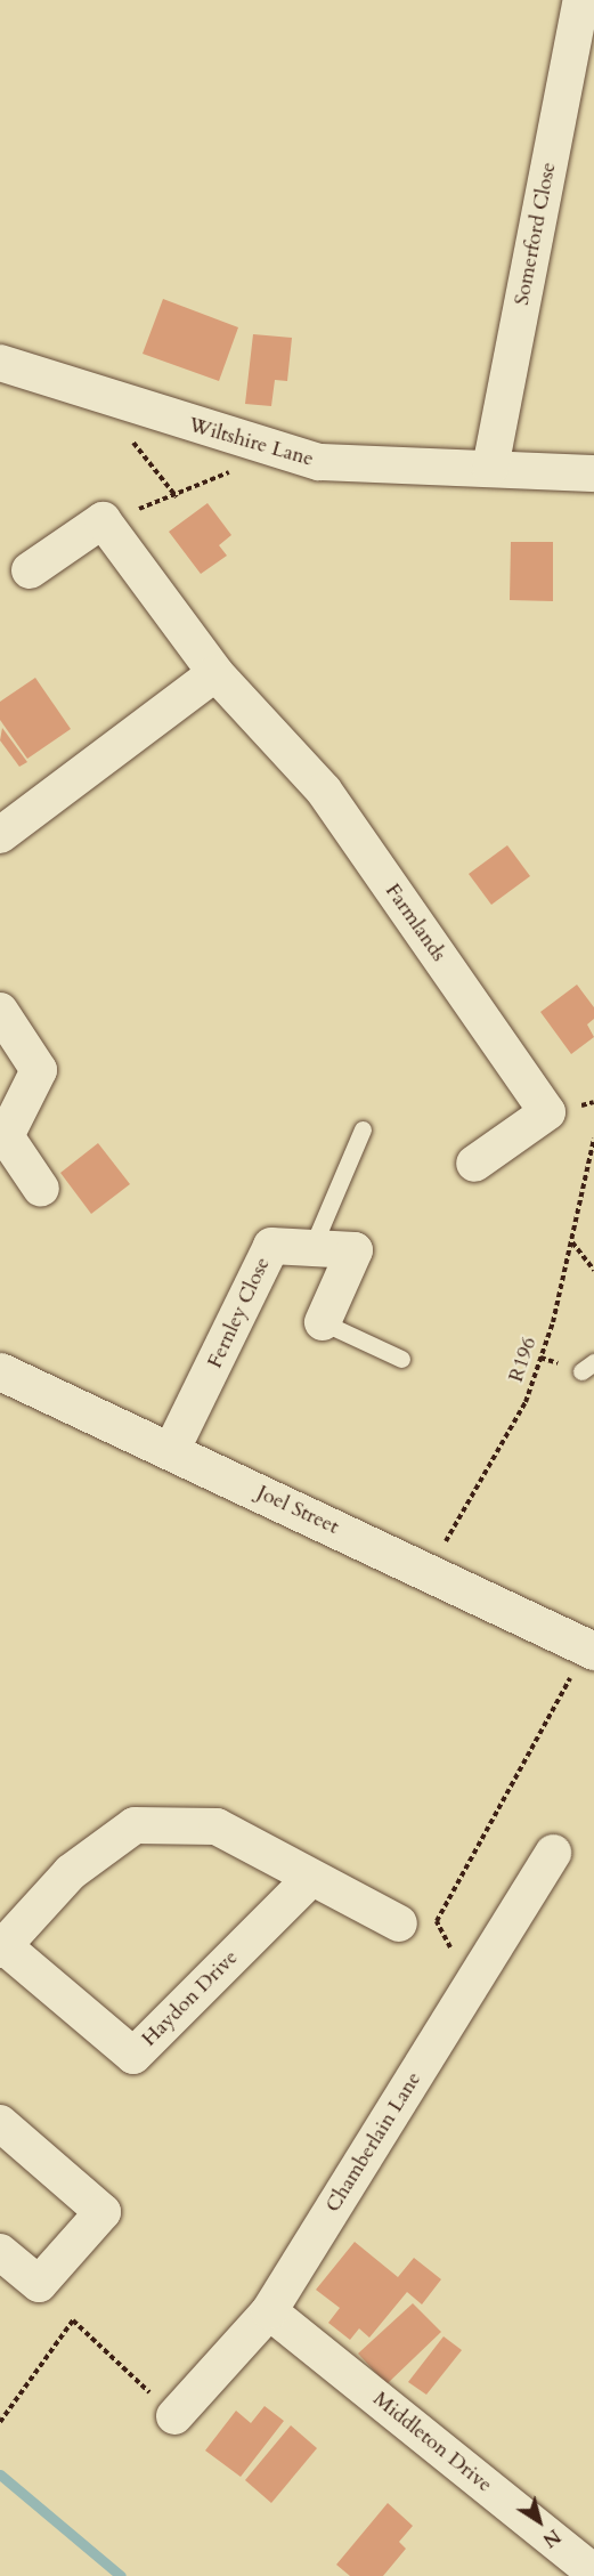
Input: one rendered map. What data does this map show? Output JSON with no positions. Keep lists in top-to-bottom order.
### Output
{
  "streets": {
    "main road": ["Joel Street"],
    "street": [
      "Somerford Close",
      "Wiltshire Lane",
      "Farmlands",
      "Fernley Close",
      "Haydon Drive",
      "Chamberlain Lane",
      "Middleton Drive"
    ],
    "path": ["R196"]
  },
  "crossings": [
    ["Somerford Close", "Wiltshire Lane"],
    ["Fernley Close", "Joel Street"],
    ["R196", "Joel Street"],
    ["Chamberlain Lane", "Middleton Drive"]
  ],
  "north": "bottom right"
}
